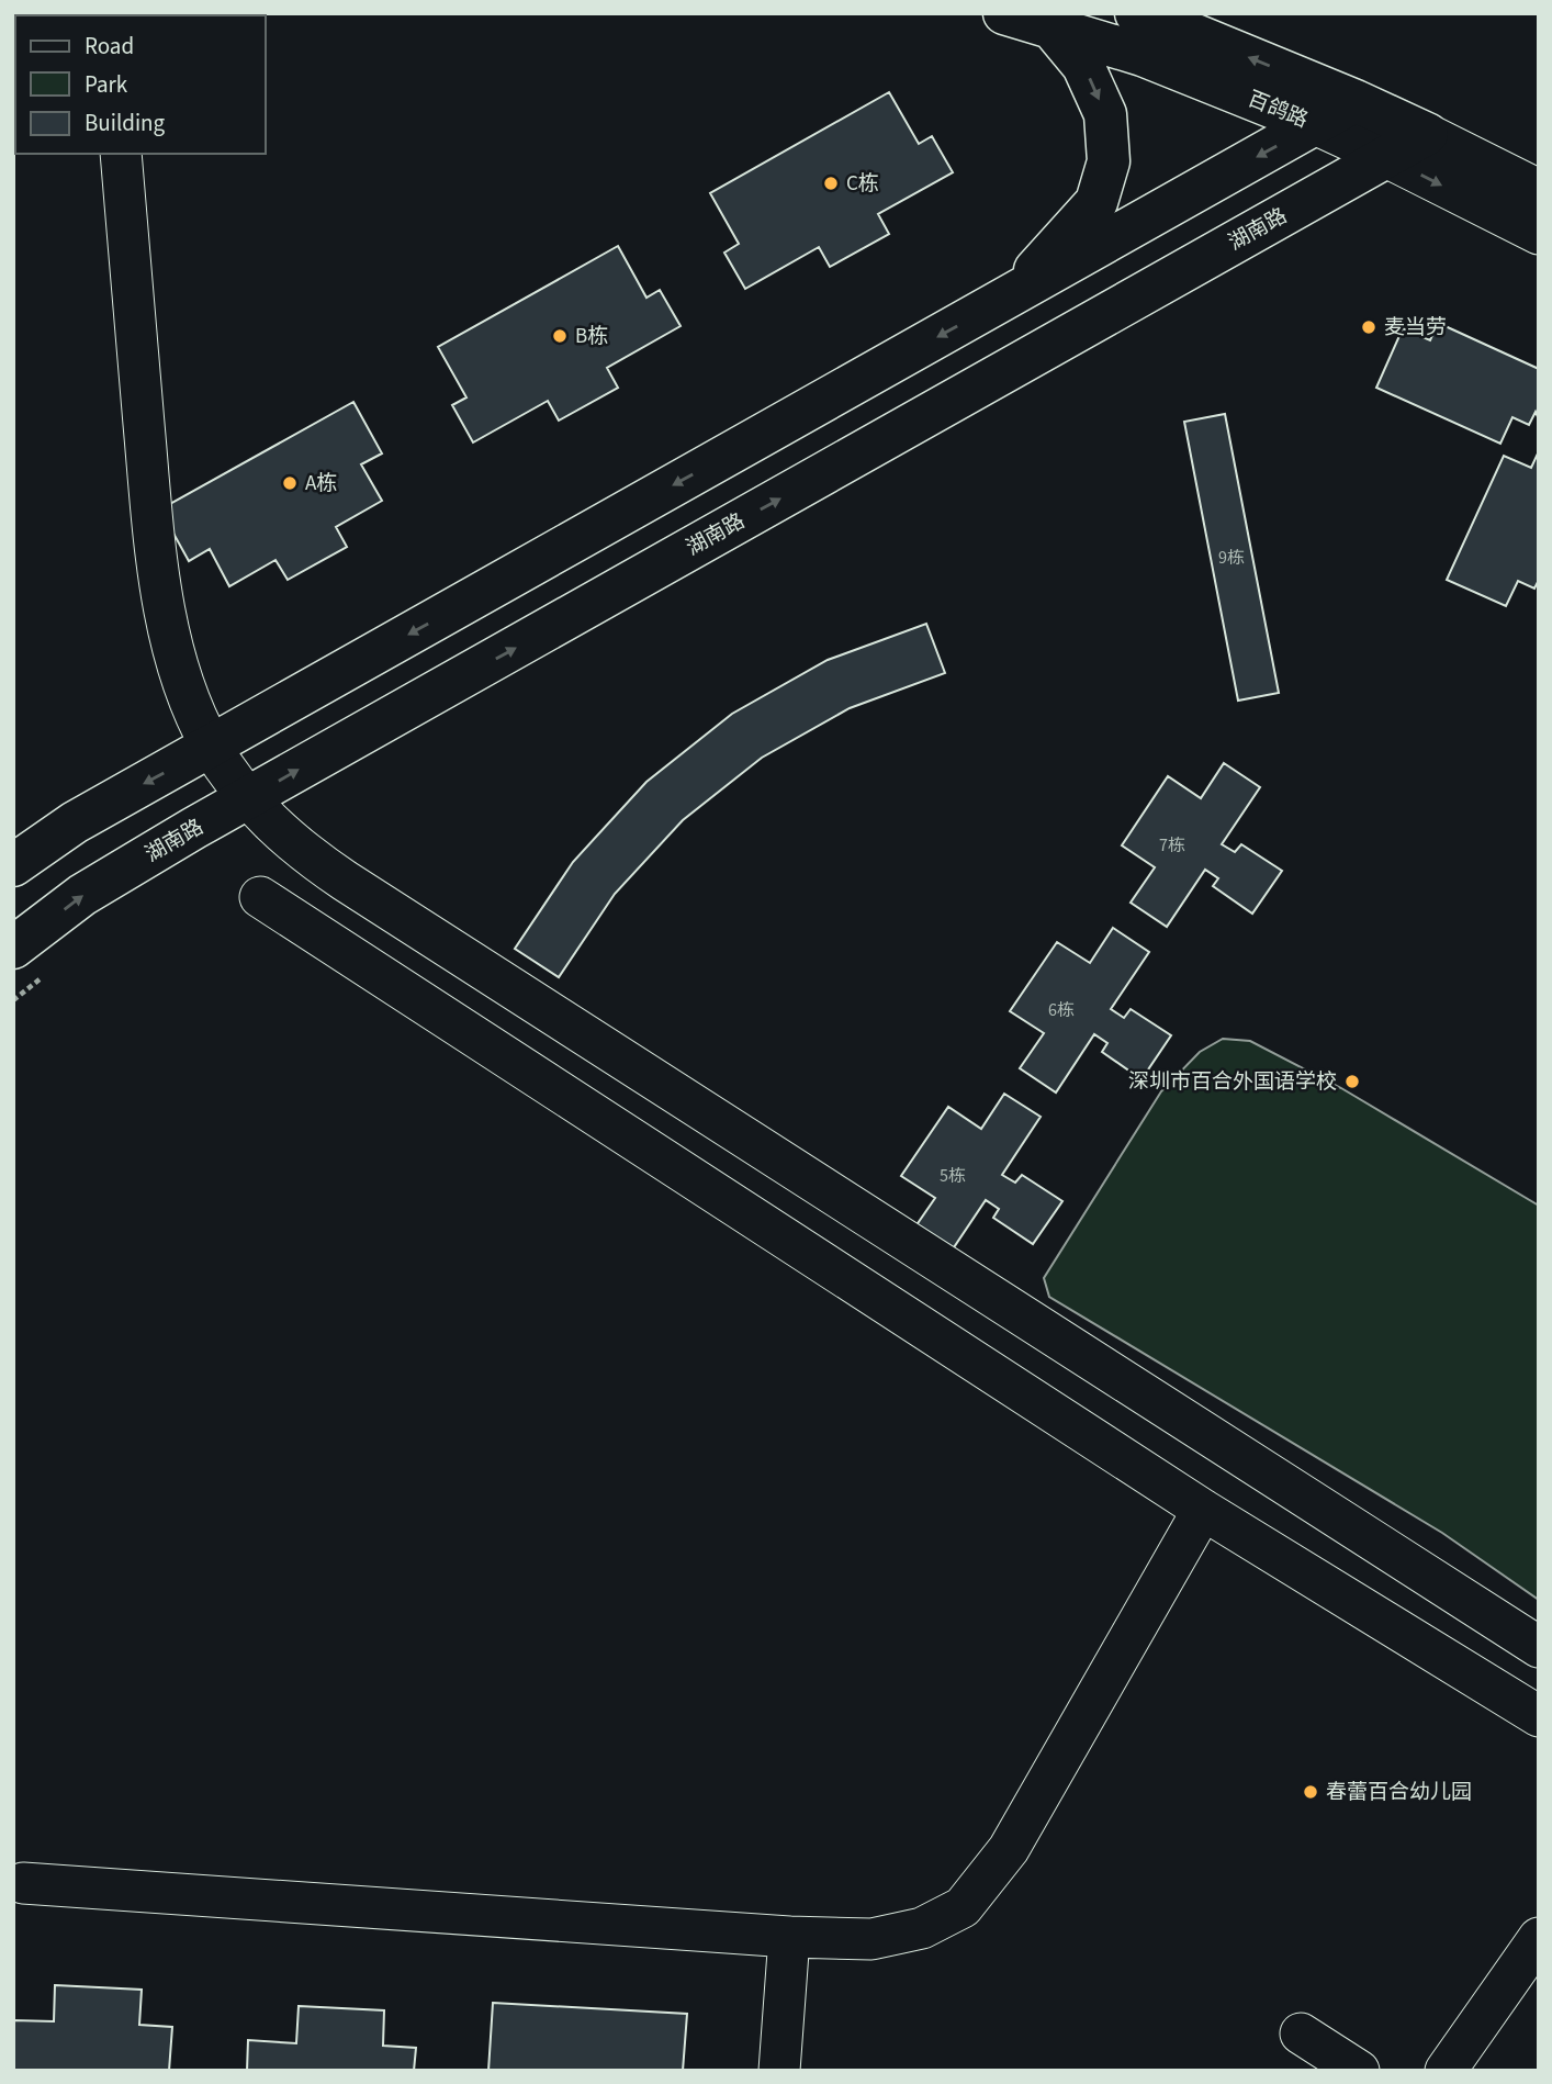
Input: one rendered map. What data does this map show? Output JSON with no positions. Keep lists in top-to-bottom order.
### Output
{
  "streets": {
    "main road": ["百鸽路", "湖南路"]
  },
  "crossings": [
    ["百鸽路", "湖南路"]
  ],
  "places": [
    "C栋",
    "麦当劳",
    "B栋",
    "A栋",
    "深圳市百合外国语学校",
    "春蕾百合幼儿园"
  ],
  "house_numbers": [
    "9栋",
    "7栋",
    "6栋",
    "5栋"
  ],
  "legend": ["Road", "Park", "Building"]
}
